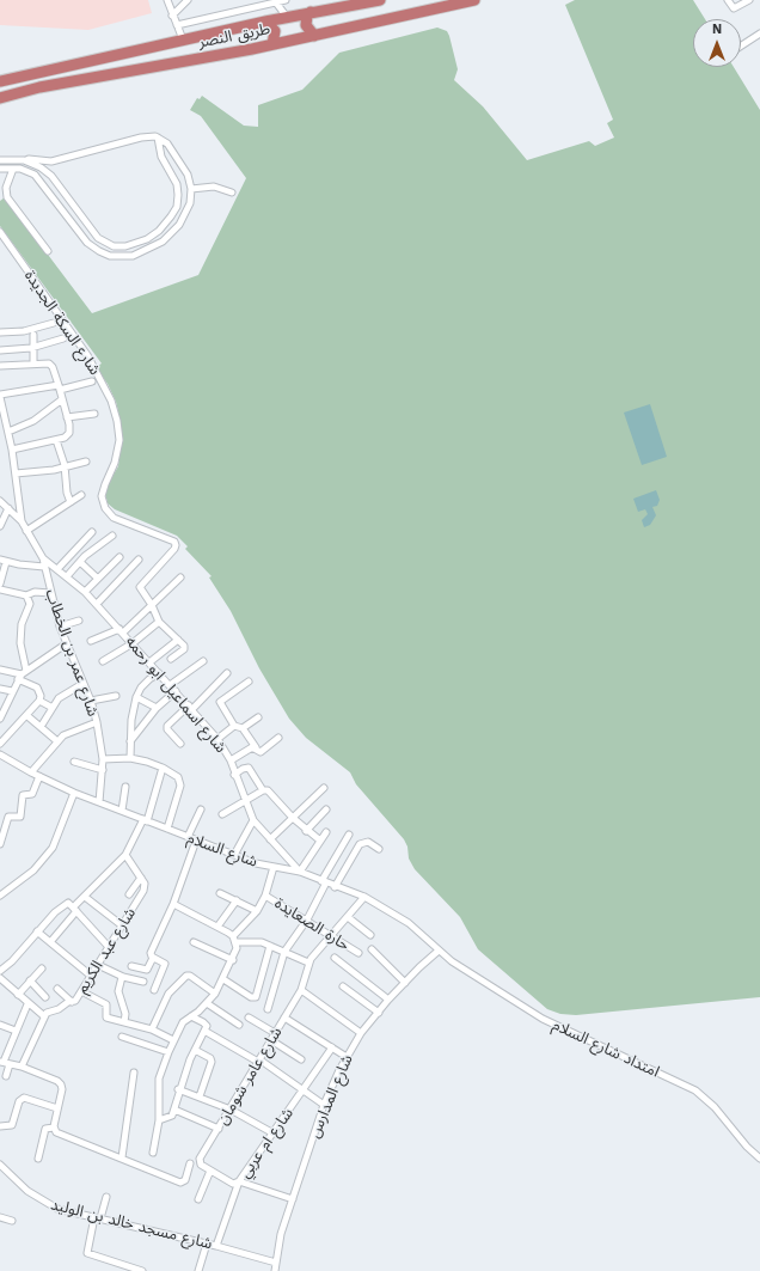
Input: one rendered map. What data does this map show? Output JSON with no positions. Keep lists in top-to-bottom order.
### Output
{
  "streets": {
    "highway": ["طريق النصر"],
    "street": [
      "شارع السكة الجديدة",
      "شارع عمر بن الخطاب",
      "شارع اسماعيل ابو رحمه",
      "شارع السلام",
      "حارة الصعايدة",
      "شارع عبد الكريم",
      "امتداد شارع السلام",
      "شارع عامر شومان",
      "شارع المدارس",
      "شارع ام عربي",
      "شارع مسجد خالد بن الوليد"
    ]
  },
  "crossings": [
    ["شارع عمر بن الخطاب", "شارع اسماعيل ابو رحمه"],
    ["شارع عمر بن الخطاب", "شارع السلام"],
    ["شارع اسماعيل ابو رحمه", "شارع السلام"],
    ["شارع السلام", "امتداد شارع السلام"],
    ["شارع السلام", "شارع المدارس"],
    ["امتداد شارع السلام", "شارع المدارس"],
    ["شارع المدارس", "شارع مسجد خالد بن الوليد"],
    ["شارع ام عربي", "شارع مسجد خالد بن الوليد"]
  ],
  "north": "top"
}
